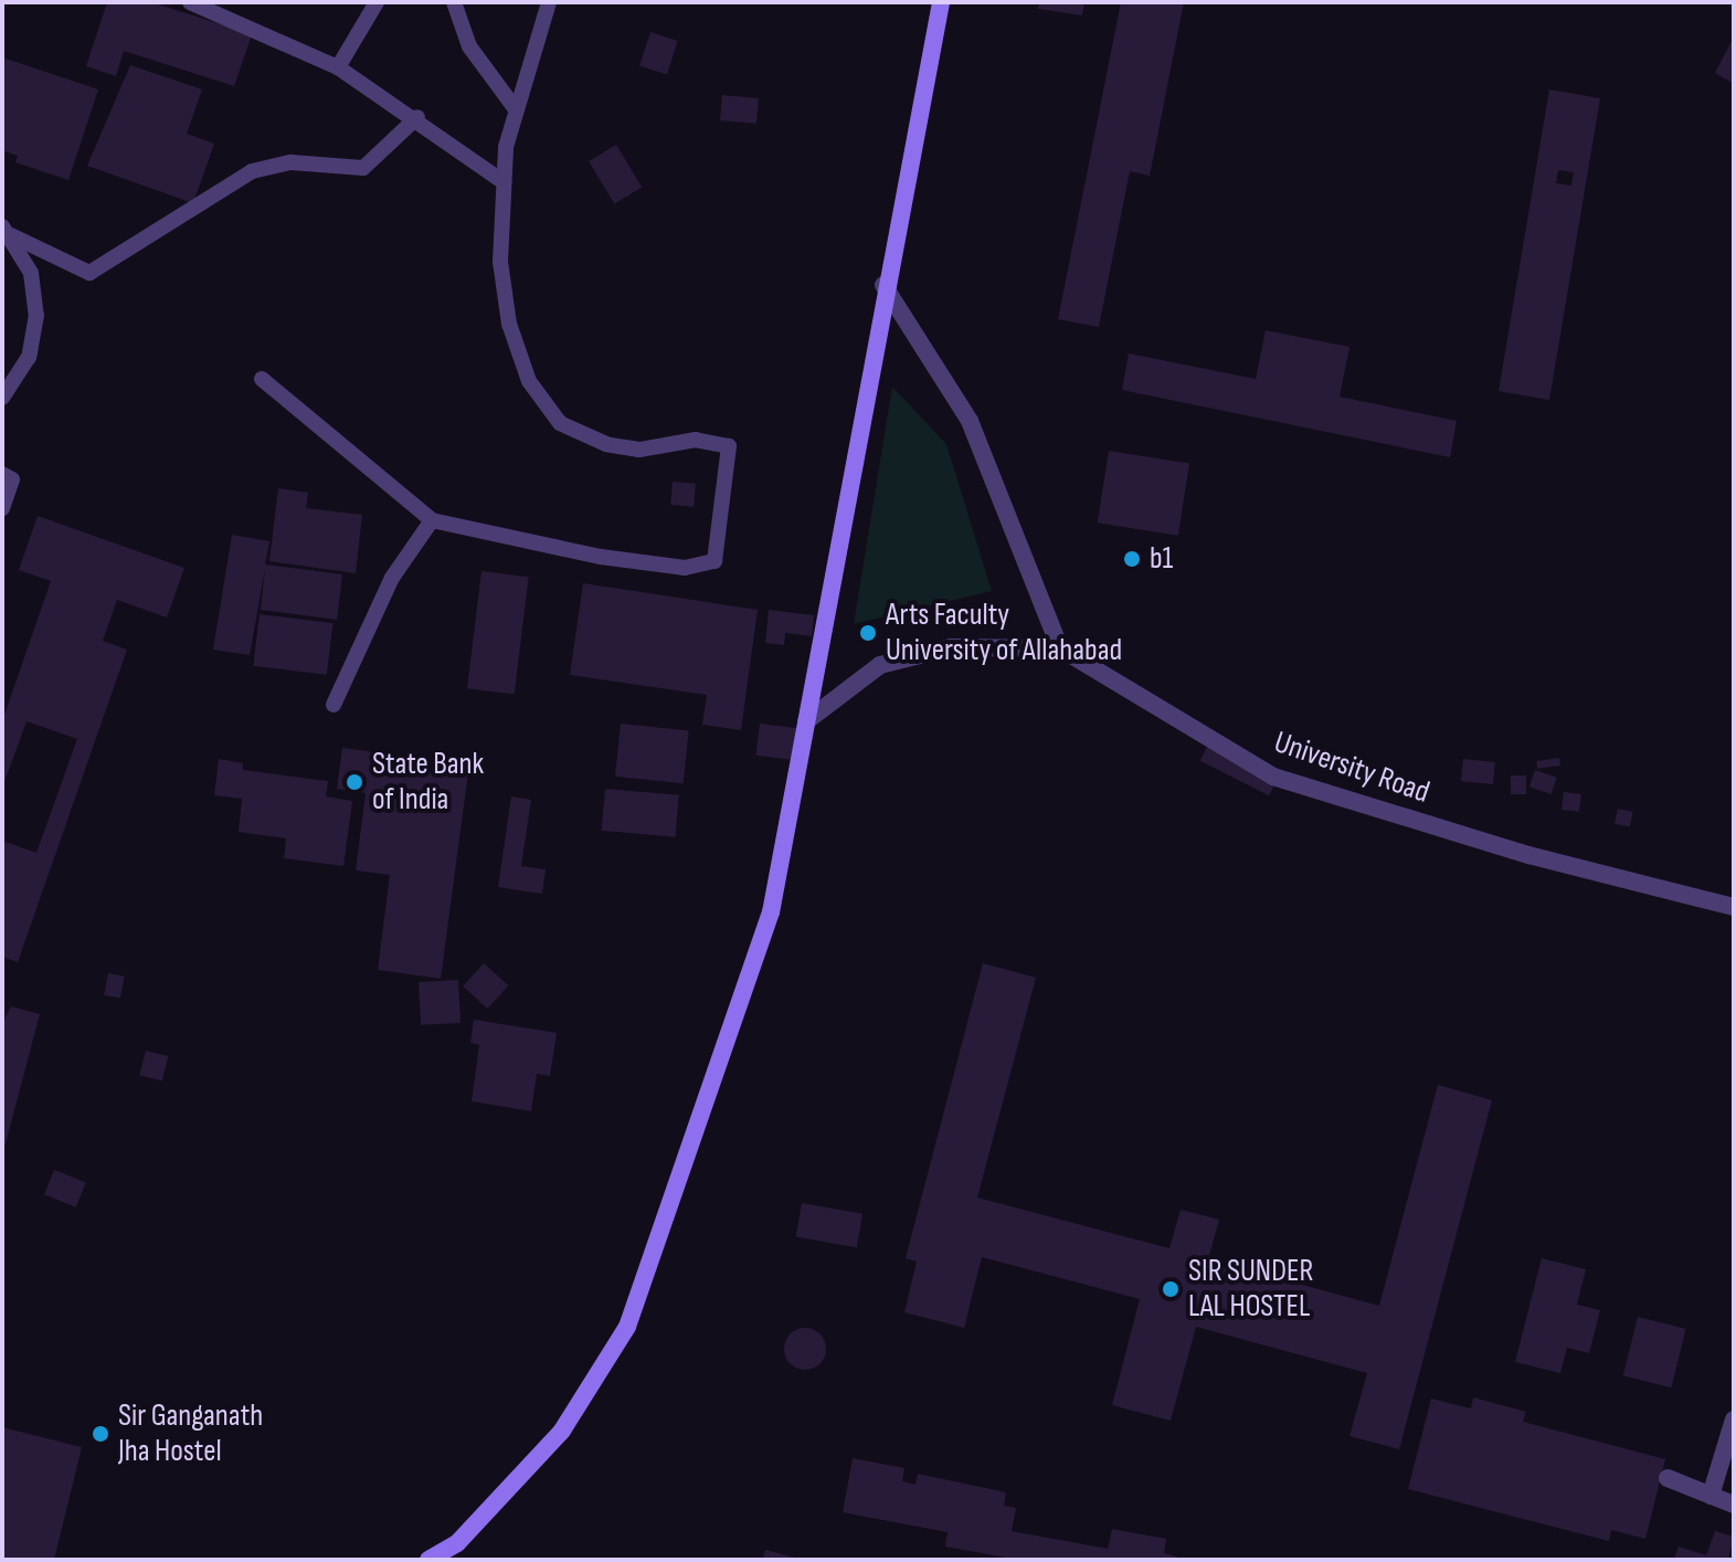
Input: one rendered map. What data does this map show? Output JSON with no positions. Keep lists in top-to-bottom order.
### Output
{
  "streets": {
    "street": ["University Road"]
  },
  "places": [
    "b1",
    "Arts Faculty University of Allahabad",
    "State Bank of India",
    "SIR SUNDER LAL HOSTEL",
    "Sir Ganganath Jha Hostel"
  ]
}
